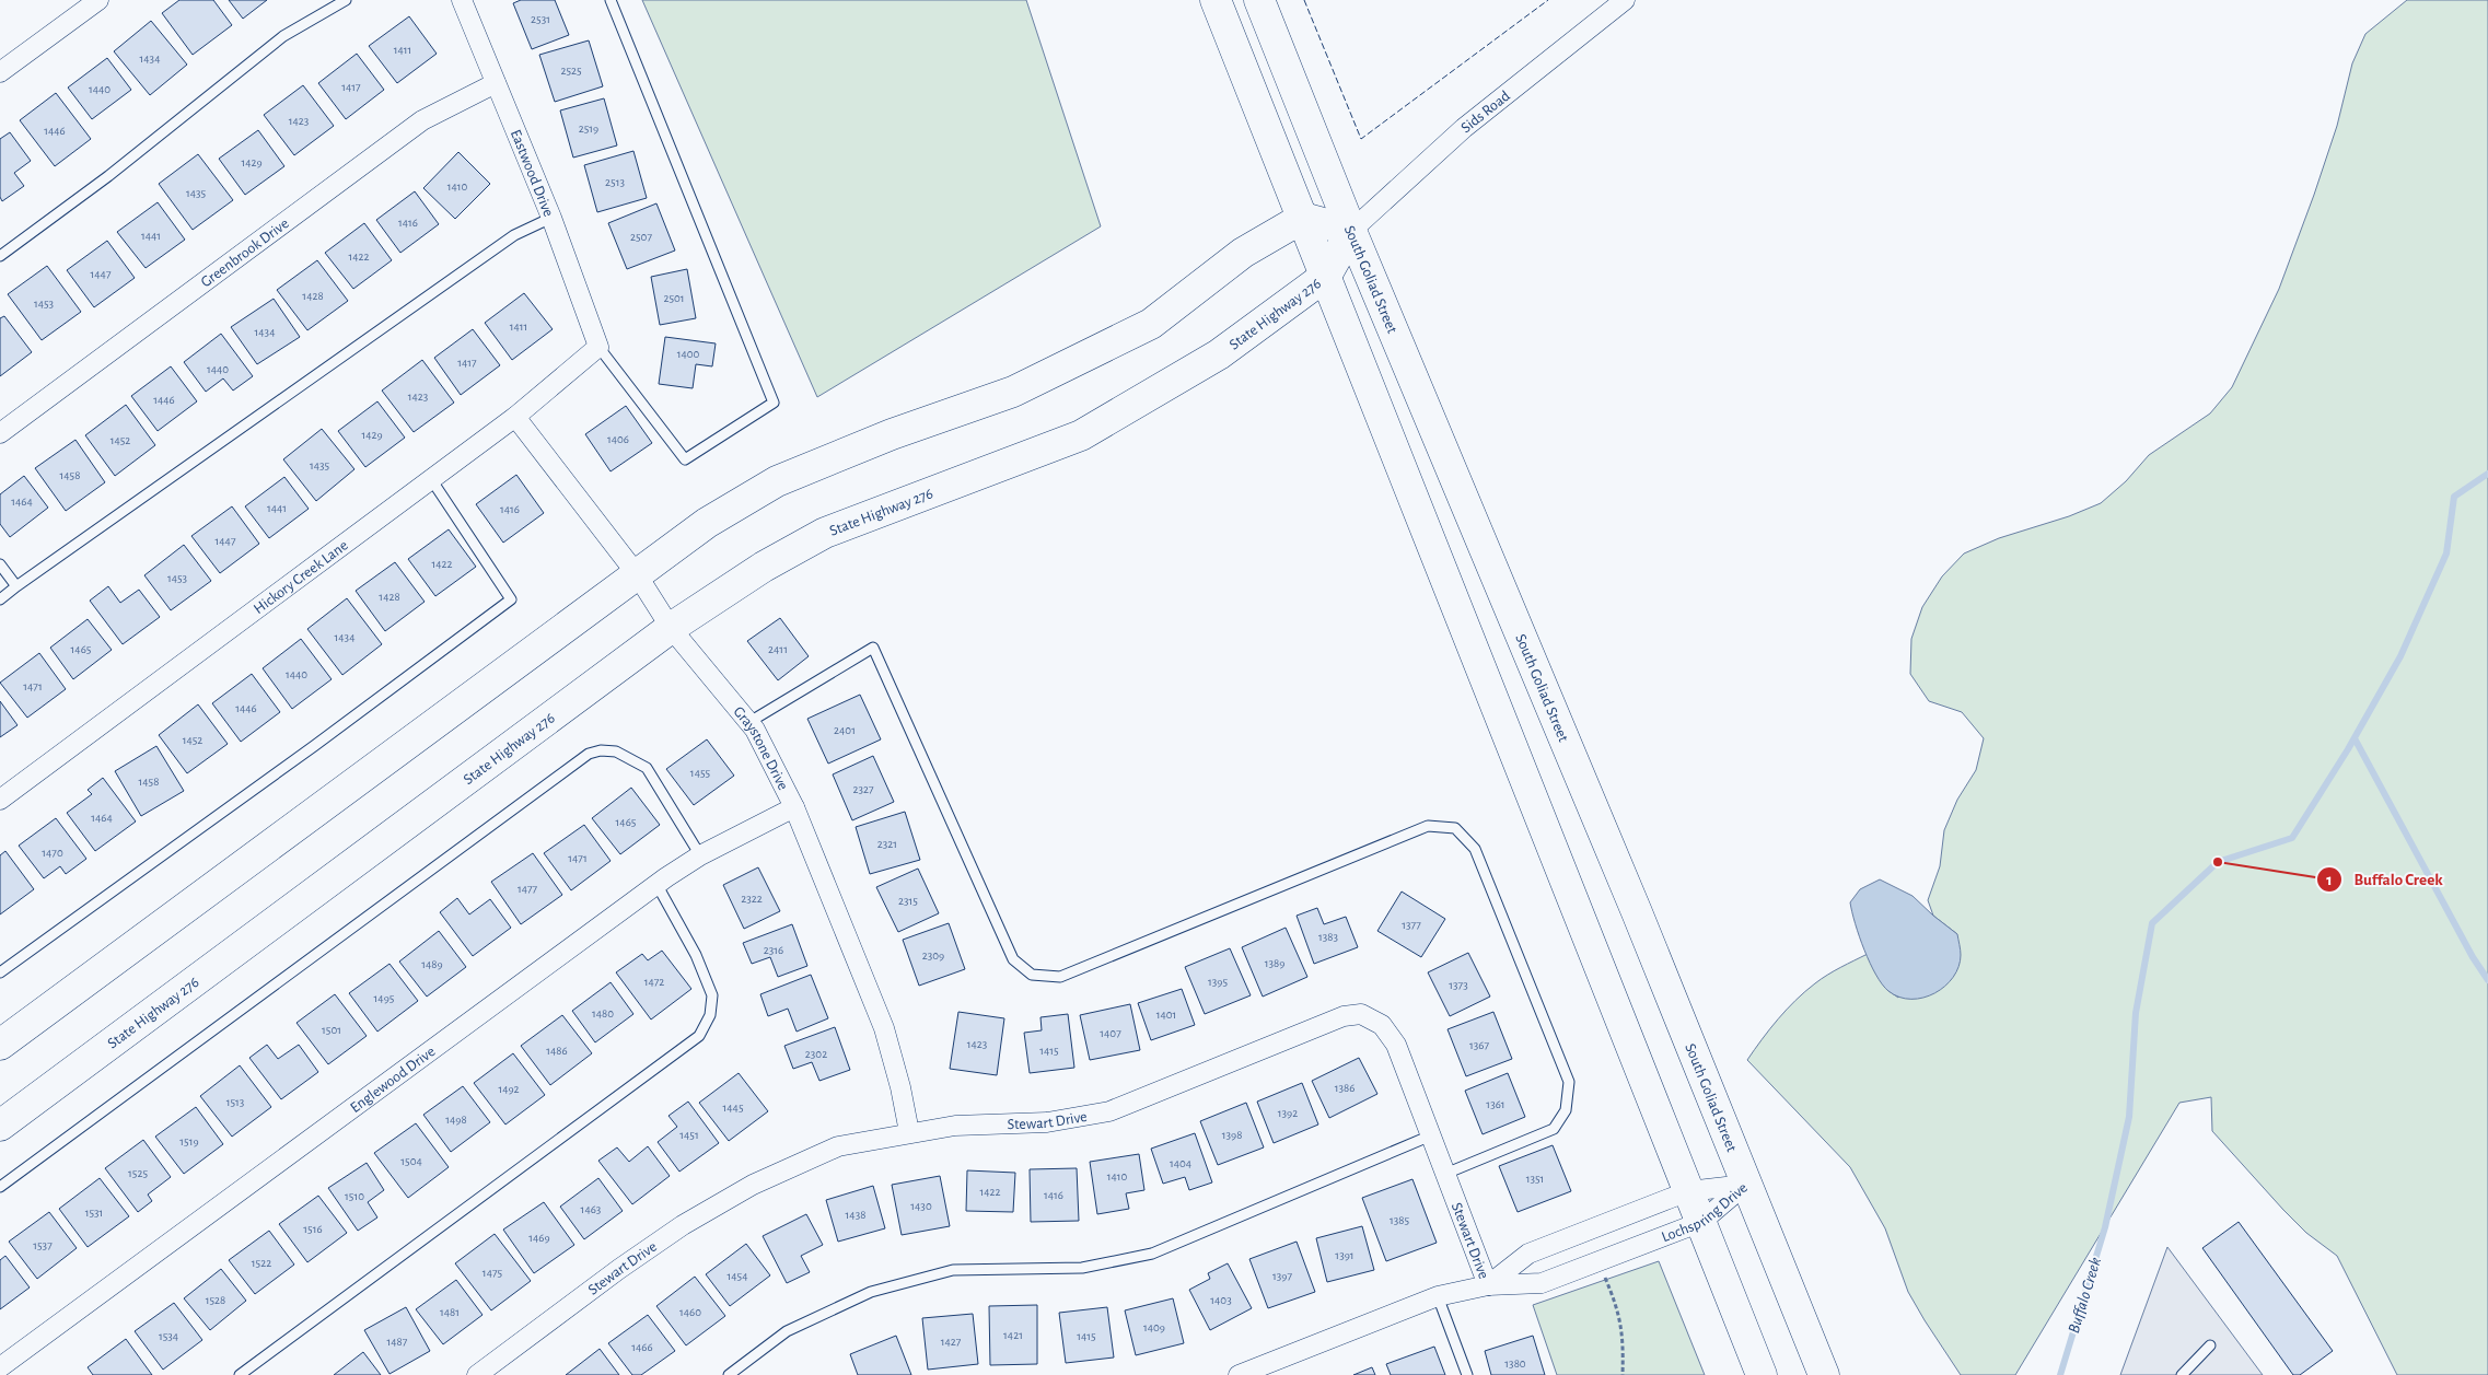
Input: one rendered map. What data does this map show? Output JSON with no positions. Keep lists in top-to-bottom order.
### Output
{
  "streets": {
    "main road": ["South Goliad Street", "State Highway 276"],
    "street": [
      "Sids Road",
      "Eastwood Drive",
      "Greenbrook Drive",
      "Hickory Creek Lane",
      "Graystone Drive",
      "Englewood Drive",
      "Stewart Drive",
      "Lochspring Drive"
    ]
  },
  "crossings": [
    ["Sids Road", "South Goliad Street"],
    ["Sids Road", "State Highway 276"],
    ["Eastwood Drive", "Greenbrook Drive"],
    ["Eastwood Drive", "Hickory Creek Lane"],
    ["South Goliad Street", "State Highway 276"],
    ["South Goliad Street", "Lochspring Drive"],
    ["State Highway 276", "Graystone Drive"],
    ["Hickory Creek Lane", "Graystone Drive"],
    ["Graystone Drive", "Englewood Drive"],
    ["Graystone Drive", "Stewart Drive"],
    ["Stewart Drive", "Lochspring Drive"]
  ],
  "water": ["Buffalo Creek"],
  "places": ["Buffalo Creek"],
  "house_numbers": [
    "2531",
    "1411",
    "1434",
    "2525",
    "1417",
    "1440",
    "1423",
    "2519",
    "1446",
    "1429",
    "2513",
    "1410",
    "1435",
    "1416",
    "1441",
    "2507",
    "1422",
    "1447",
    "1428",
    "2501",
    "1453",
    "1411",
    "1434",
    "1400",
    "1417",
    "1440",
    "1423",
    "1446",
    "1429",
    "1406",
    "1452",
    "1435",
    "1458",
    "1464",
    "1441",
    "1416",
    "1447",
    "1422",
    "1453",
    "1428",
    "1434",
    "1465",
    "2411",
    "1440",
    "1471",
    "1446",
    "2401",
    "1452",
    "1455",
    "1458",
    "2327",
    "1464",
    "1465",
    "2321",
    "1470",
    "1471",
    "1477",
    "2322",
    "2315",
    "1377",
    "1383",
    "2316",
    "2309",
    "1389",
    "1489",
    "1472",
    "1395",
    "1373",
    "1495",
    "1480",
    "1401",
    "1501",
    "1407",
    "1423",
    "1367",
    "1486",
    "1415",
    "2302",
    "1386",
    "1492",
    "1513",
    "1361",
    "1445",
    "1392",
    "1498",
    "1451",
    "1398",
    "1519",
    "1504",
    "1404",
    "1525",
    "1410",
    "1351",
    "1422",
    "1416",
    "1510",
    "1430",
    "1463",
    "1531",
    "1438",
    "1385",
    "1516",
    "1469",
    "1537",
    "1391",
    "1522",
    "1475",
    "1454",
    "1397",
    "1528",
    "1403",
    "1481",
    "1460",
    "1409",
    "1421",
    "1534",
    "1415",
    "1487",
    "1427",
    "1466",
    "1380"
  ]
}
